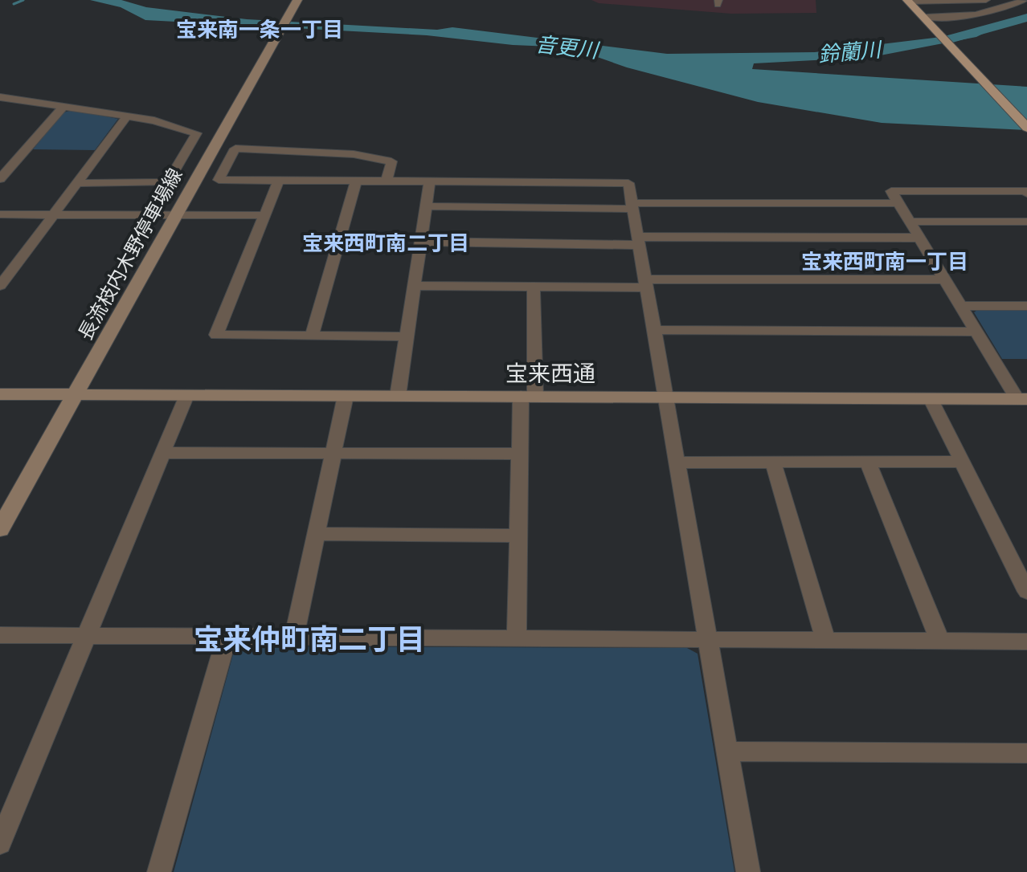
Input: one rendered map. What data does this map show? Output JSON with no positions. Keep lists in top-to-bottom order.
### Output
{
  "streets": {
    "main road": ["長流枝内木野停車場線", "宝来西通"]
  },
  "crossings": [
    ["長流枝内木野停車場線", "宝来西通"]
  ],
  "districts": [
    "宝来南一条一丁目",
    "宝来西町南二丁目",
    "宝来西町南一丁目",
    "宝来仲町南二丁目"
  ],
  "water": ["音更川", "鈴蘭川"]
}
